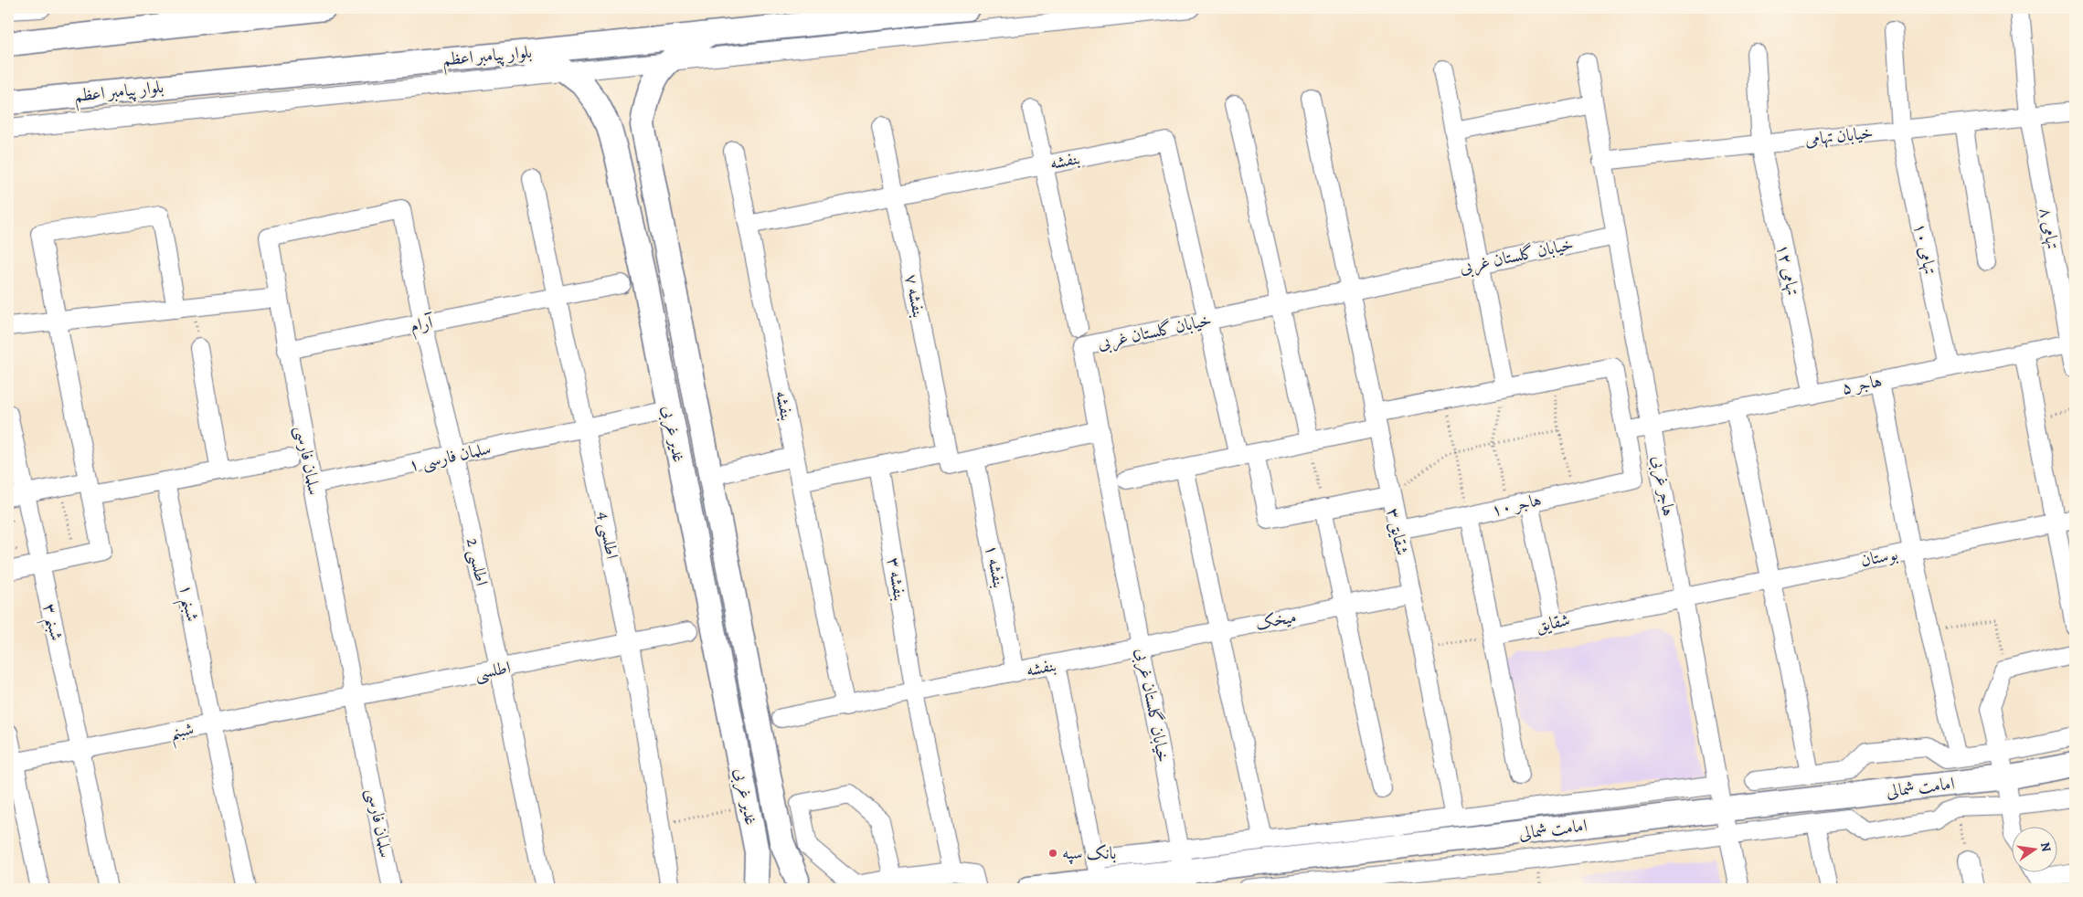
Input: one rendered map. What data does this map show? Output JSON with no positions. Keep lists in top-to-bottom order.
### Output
{
  "streets": {
    "main road": ["بلوار پیامبر اعظم", "غدیر غربی", "امامت شمالی"],
    "street": [
      "خیابان تهامی",
      "بنفشه",
      "تهامی ۸",
      "تهامی ۱۰",
      "خیابان گلستان غربی",
      "تهامی ۱۲",
      "بنفشه ۷",
      "آرام",
      "هاجر ۵",
      "سلمان فارسی ۱",
      "سلمان فارسی",
      "هاجر غربی",
      "هاجر ۱۰",
      "شقایق ۳",
      "اطلسی 4",
      "بوستان",
      "اطلسی 2",
      "بنفشه ۱",
      "بنفشه ۳",
      "شبنم ۱",
      "میخک",
      "شبنم ۳",
      "شقایق",
      "اطلسی",
      "شبنم"
    ]
  },
  "crossings": [
    ["بلوار پیامبر اعظم", "غدیر غربی"],
    ["خیابان تهامی", "تهامی ۸"],
    ["خیابان تهامی", "تهامی ۱۰"],
    ["خیابان تهامی", "تهامی ۱۲"],
    ["خیابان تهامی", "هاجر غربی"],
    ["بنفشه", "خیابان گلستان غربی"],
    ["بنفشه", "بنفشه ۷"],
    ["بنفشه", "بنفشه ۱"],
    ["بنفشه", "بنفشه ۳"],
    ["بنفشه", "میخک"],
    ["تهامی ۸", "هاجر ۵"],
    ["تهامی ۱۰", "هاجر ۵"],
    ["خیابان گلستان غربی", "هاجر غربی"],
    ["خیابان گلستان غربی", "شقایق ۳"],
    ["خیابان گلستان غربی", "میخک"],
    ["خیابان گلستان غربی", "امامت شمالی"],
    ["تهامی ۱۲", "هاجر ۵"],
    ["آرام", "سلمان فارسی"],
    ["آرام", "اطلسی 4"],
    ["آرام", "اطلسی 2"],
    ["هاجر ۵", "هاجر غربی"],
    ["هاجر ۵", "هاجر ۱۰"],
    ["غدیر غربی", "سلمان فارسی ۱"],
    ["سلمان فارسی ۱", "سلمان فارسی"],
    ["سلمان فارسی ۱", "اطلسی 4"],
    ["سلمان فارسی ۱", "اطلسی 2"],
    ["سلمان فارسی", "اطلسی 2"],
    ["سلمان فارسی", "اطلسی"],
    ["سلمان فارسی", "شبنم"],
    ["هاجر غربی", "بوستان"],
    ["هاجر غربی", "شقایق"],
    ["هاجر غربی", "امامت شمالی"],
    ["هاجر ۱۰", "شقایق ۳"],
    ["شقایق ۳", "میخک"],
    ["اطلسی 4", "اطلسی"],
    ["بوستان", "شقایق"],
    ["اطلسی 2", "اطلسی"],
    ["شبنم ۱", "شبنم"],
    ["شبنم ۳", "شبنم"],
    ["اطلسی", "شبنم"]
  ],
  "places": ["بانک سپه"],
  "north": "right"
}
